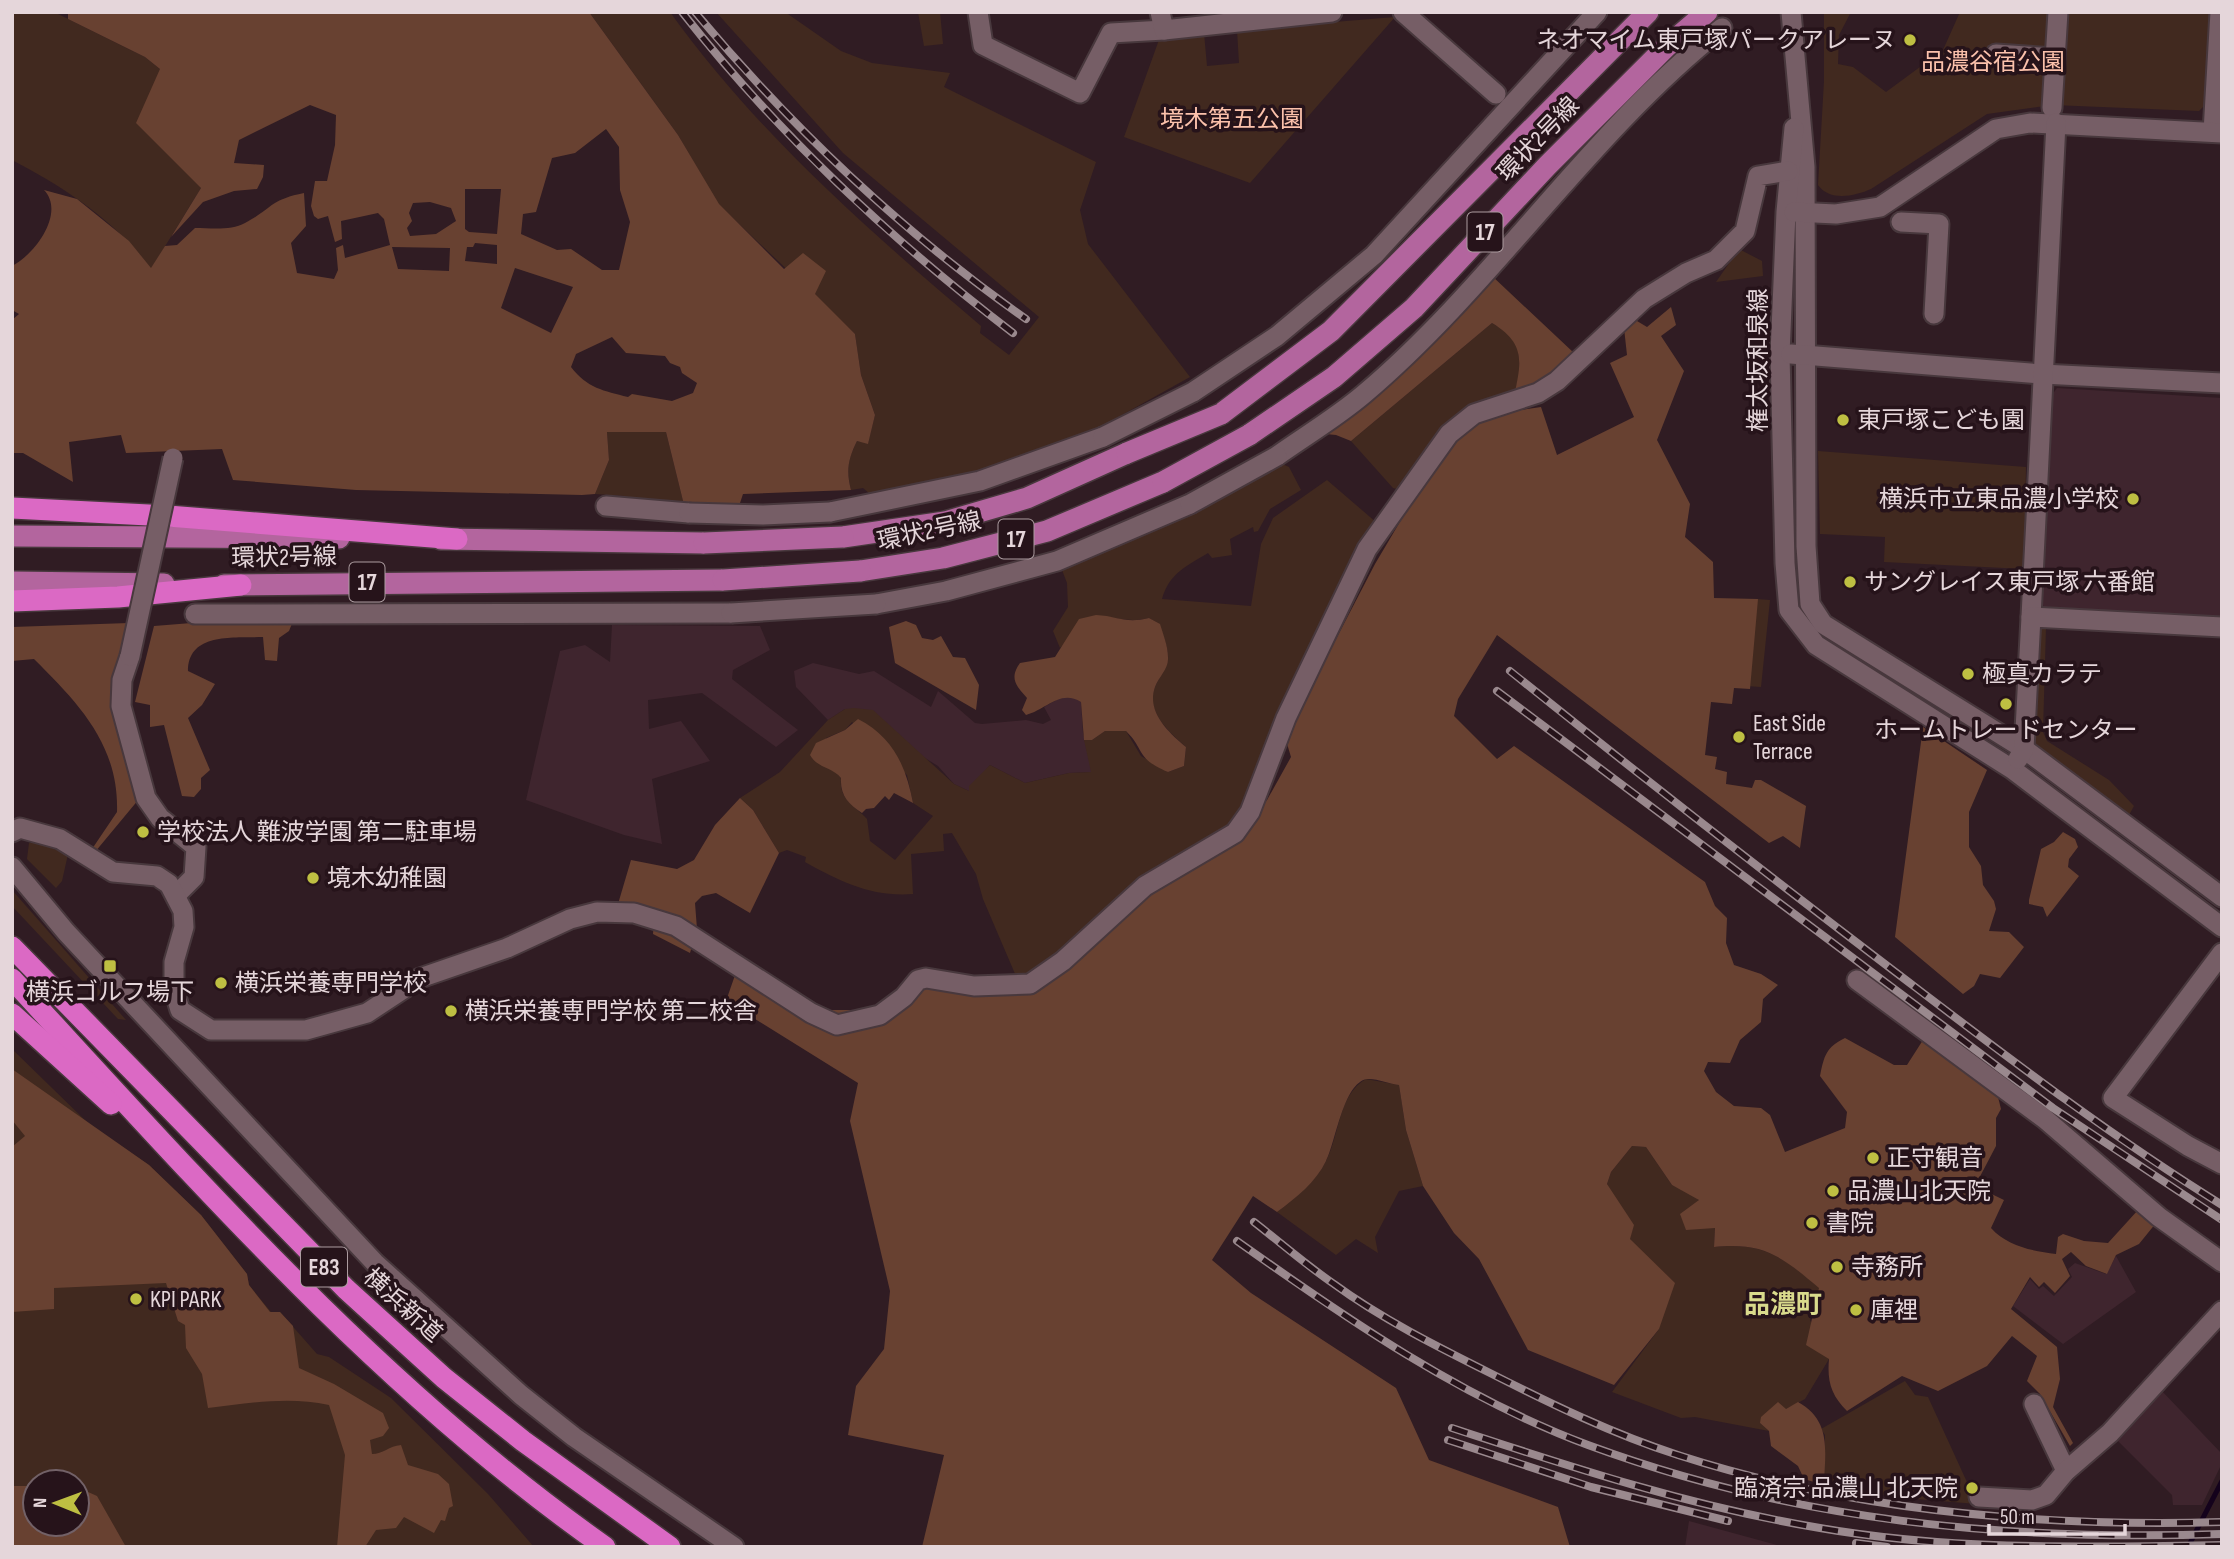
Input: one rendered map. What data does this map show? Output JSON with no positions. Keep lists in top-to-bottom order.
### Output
{
  "streets": {
    "highway": ["E83", "横浜新道"],
    "main road": ["環状2号線", "17"],
    "street": ["権太坂和泉線"]
  },
  "districts": ["品濃町"],
  "parks": ["品濃谷宿公園", "境木第五公園"],
  "places": {
    "other": [
      "ネオマイム東戸塚パークアレーヌ",
      "東戸塚こども園",
      "横浜市立東品濃小学校",
      "サングレイス東戸塚 六番館",
      "極真カラテ",
      "ホームトレードセンター",
      "East Side Terrace",
      "学校法人 難波学園 第二駐車場",
      "境木幼稚園",
      "横浜栄養専門学校",
      "横浜栄養専門学校 第二校舎",
      "正守観音",
      "品濃山北天院",
      "書院",
      "寺務所",
      "KPI PARK",
      "庫裡",
      "臨済宗 品濃山 北天院"
    ],
    "transit": ["横浜ゴルフ場下"]
  },
  "scale_bar": "50 m",
  "north": "left"
}
